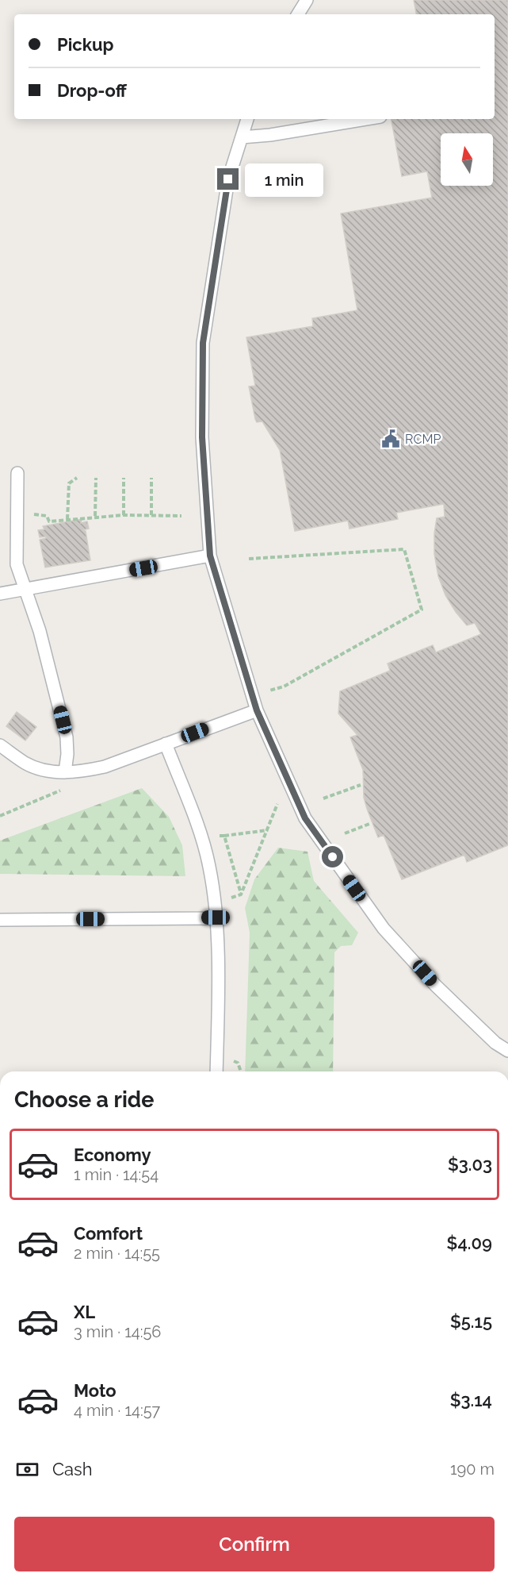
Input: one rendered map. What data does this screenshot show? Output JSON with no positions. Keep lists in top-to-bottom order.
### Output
{
  "places": {
    "public building": ["RCMP"]
  },
  "north": "top",
  "page": {
    "banner": ["Pickup", "Drop-off"],
    "bubble": "1 min",
    "heading": "Choose a ride",
    "list": [
      {
        "name": "Economy",
        "note": "1 min · 14:54",
        "value": "$3.03"
      },
      {
        "name": "Comfort",
        "note": "2 min · 14:55",
        "value": "$4.09"
      },
      {
        "name": "XL",
        "note": "3 min · 14:56",
        "value": "$5.15"
      },
      {
        "name": "Moto",
        "note": "4 min · 14:57",
        "value": "$3.14"
      }
    ],
    "pay": ["Cash", "190 m"],
    "buttons": "Confirm"
  }
}
